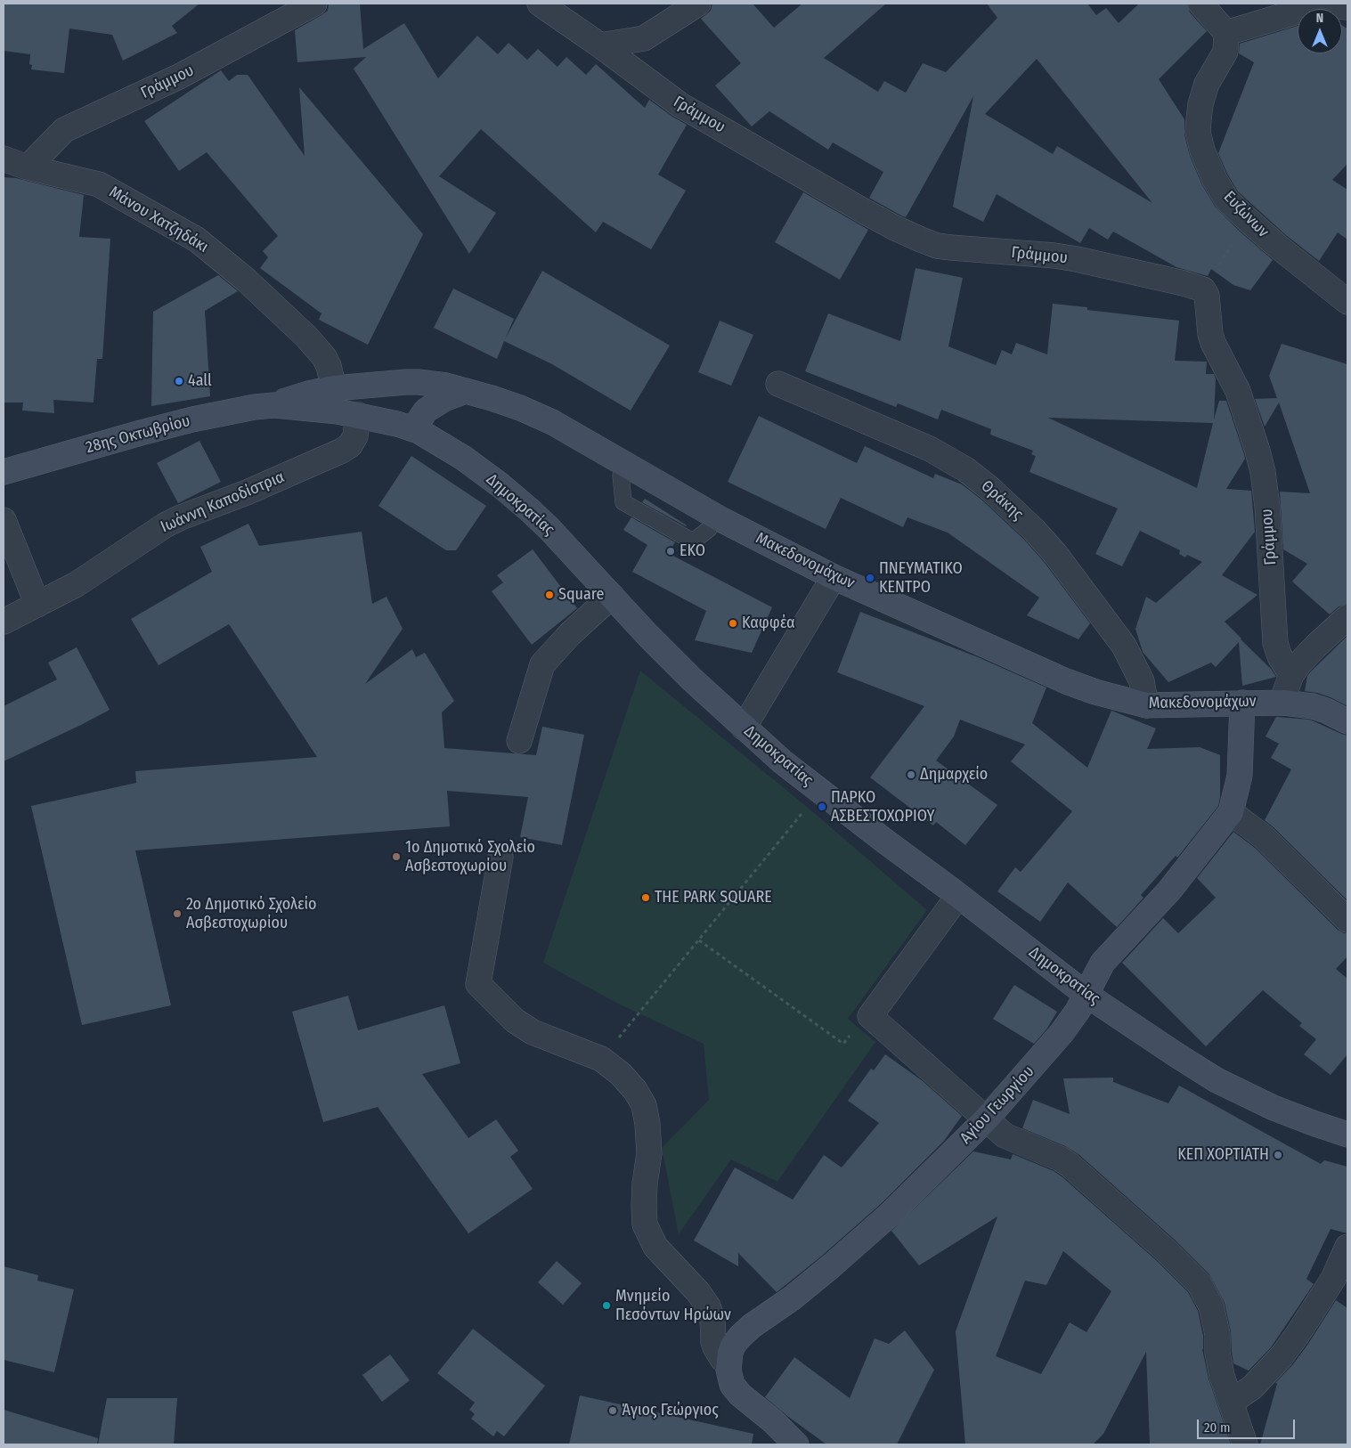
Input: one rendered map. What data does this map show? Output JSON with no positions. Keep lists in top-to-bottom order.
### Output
{
  "streets": {
    "main road": [
      "28ης Οκτωβρίου",
      "Δημοκρατίας",
      "Μακεδονομάχων",
      "Αγίου Γεωργίου"
    ],
    "street": [
      "Γράμμου",
      "Ευζώνων",
      "Μάνου Χατζηδάκι",
      "Θράκης",
      "Ιωάννη Καποδίστρια"
    ]
  },
  "crossings": [
    ["Γράμμου", "Μάνου Χατζηδάκι"],
    ["Μάνου Χατζηδάκι", "Μακεδονομάχων"],
    ["28ης Οκτωβρίου", "Δημοκρατίας"],
    ["28ης Οκτωβρίου", "Μακεδονομάχων"],
    ["Θράκης", "Μακεδονομάχων"],
    ["Ιωάννη Καποδίστρια", "Δημοκρατίας"],
    ["Δημοκρατίας", "Μακεδονομάχων"],
    ["Δημοκρατίας", "Αγίου Γεωργίου"],
    ["Μακεδονομάχων", "Αγίου Γεωργίου"]
  ],
  "places": [
    "4all",
    "EKO",
    "ΠΝΕΥΜΑΤΙΚΟ ΚΕΝΤΡΟ",
    "Square",
    "Καφφέα",
    "Δημαρχείο",
    "ΠΑΡΚΟ ΑΣΒΕΣΤΟΧΩΡΙΟΥ",
    "1ο Δημοτικό Σχολείο Ασβεστοχωρίου",
    "THE PARK SQUARE",
    "2ο Δημοτικό Σχολείο Ασβεστοχωρίου",
    "ΚΕΠ ΧΟΡΤΙΑΤΗ",
    "Μνημείο Πεσόντων Ηρώων",
    "Άγιος Γεώργιος"
  ],
  "scale_bar": "20 m",
  "north": "top"
}
